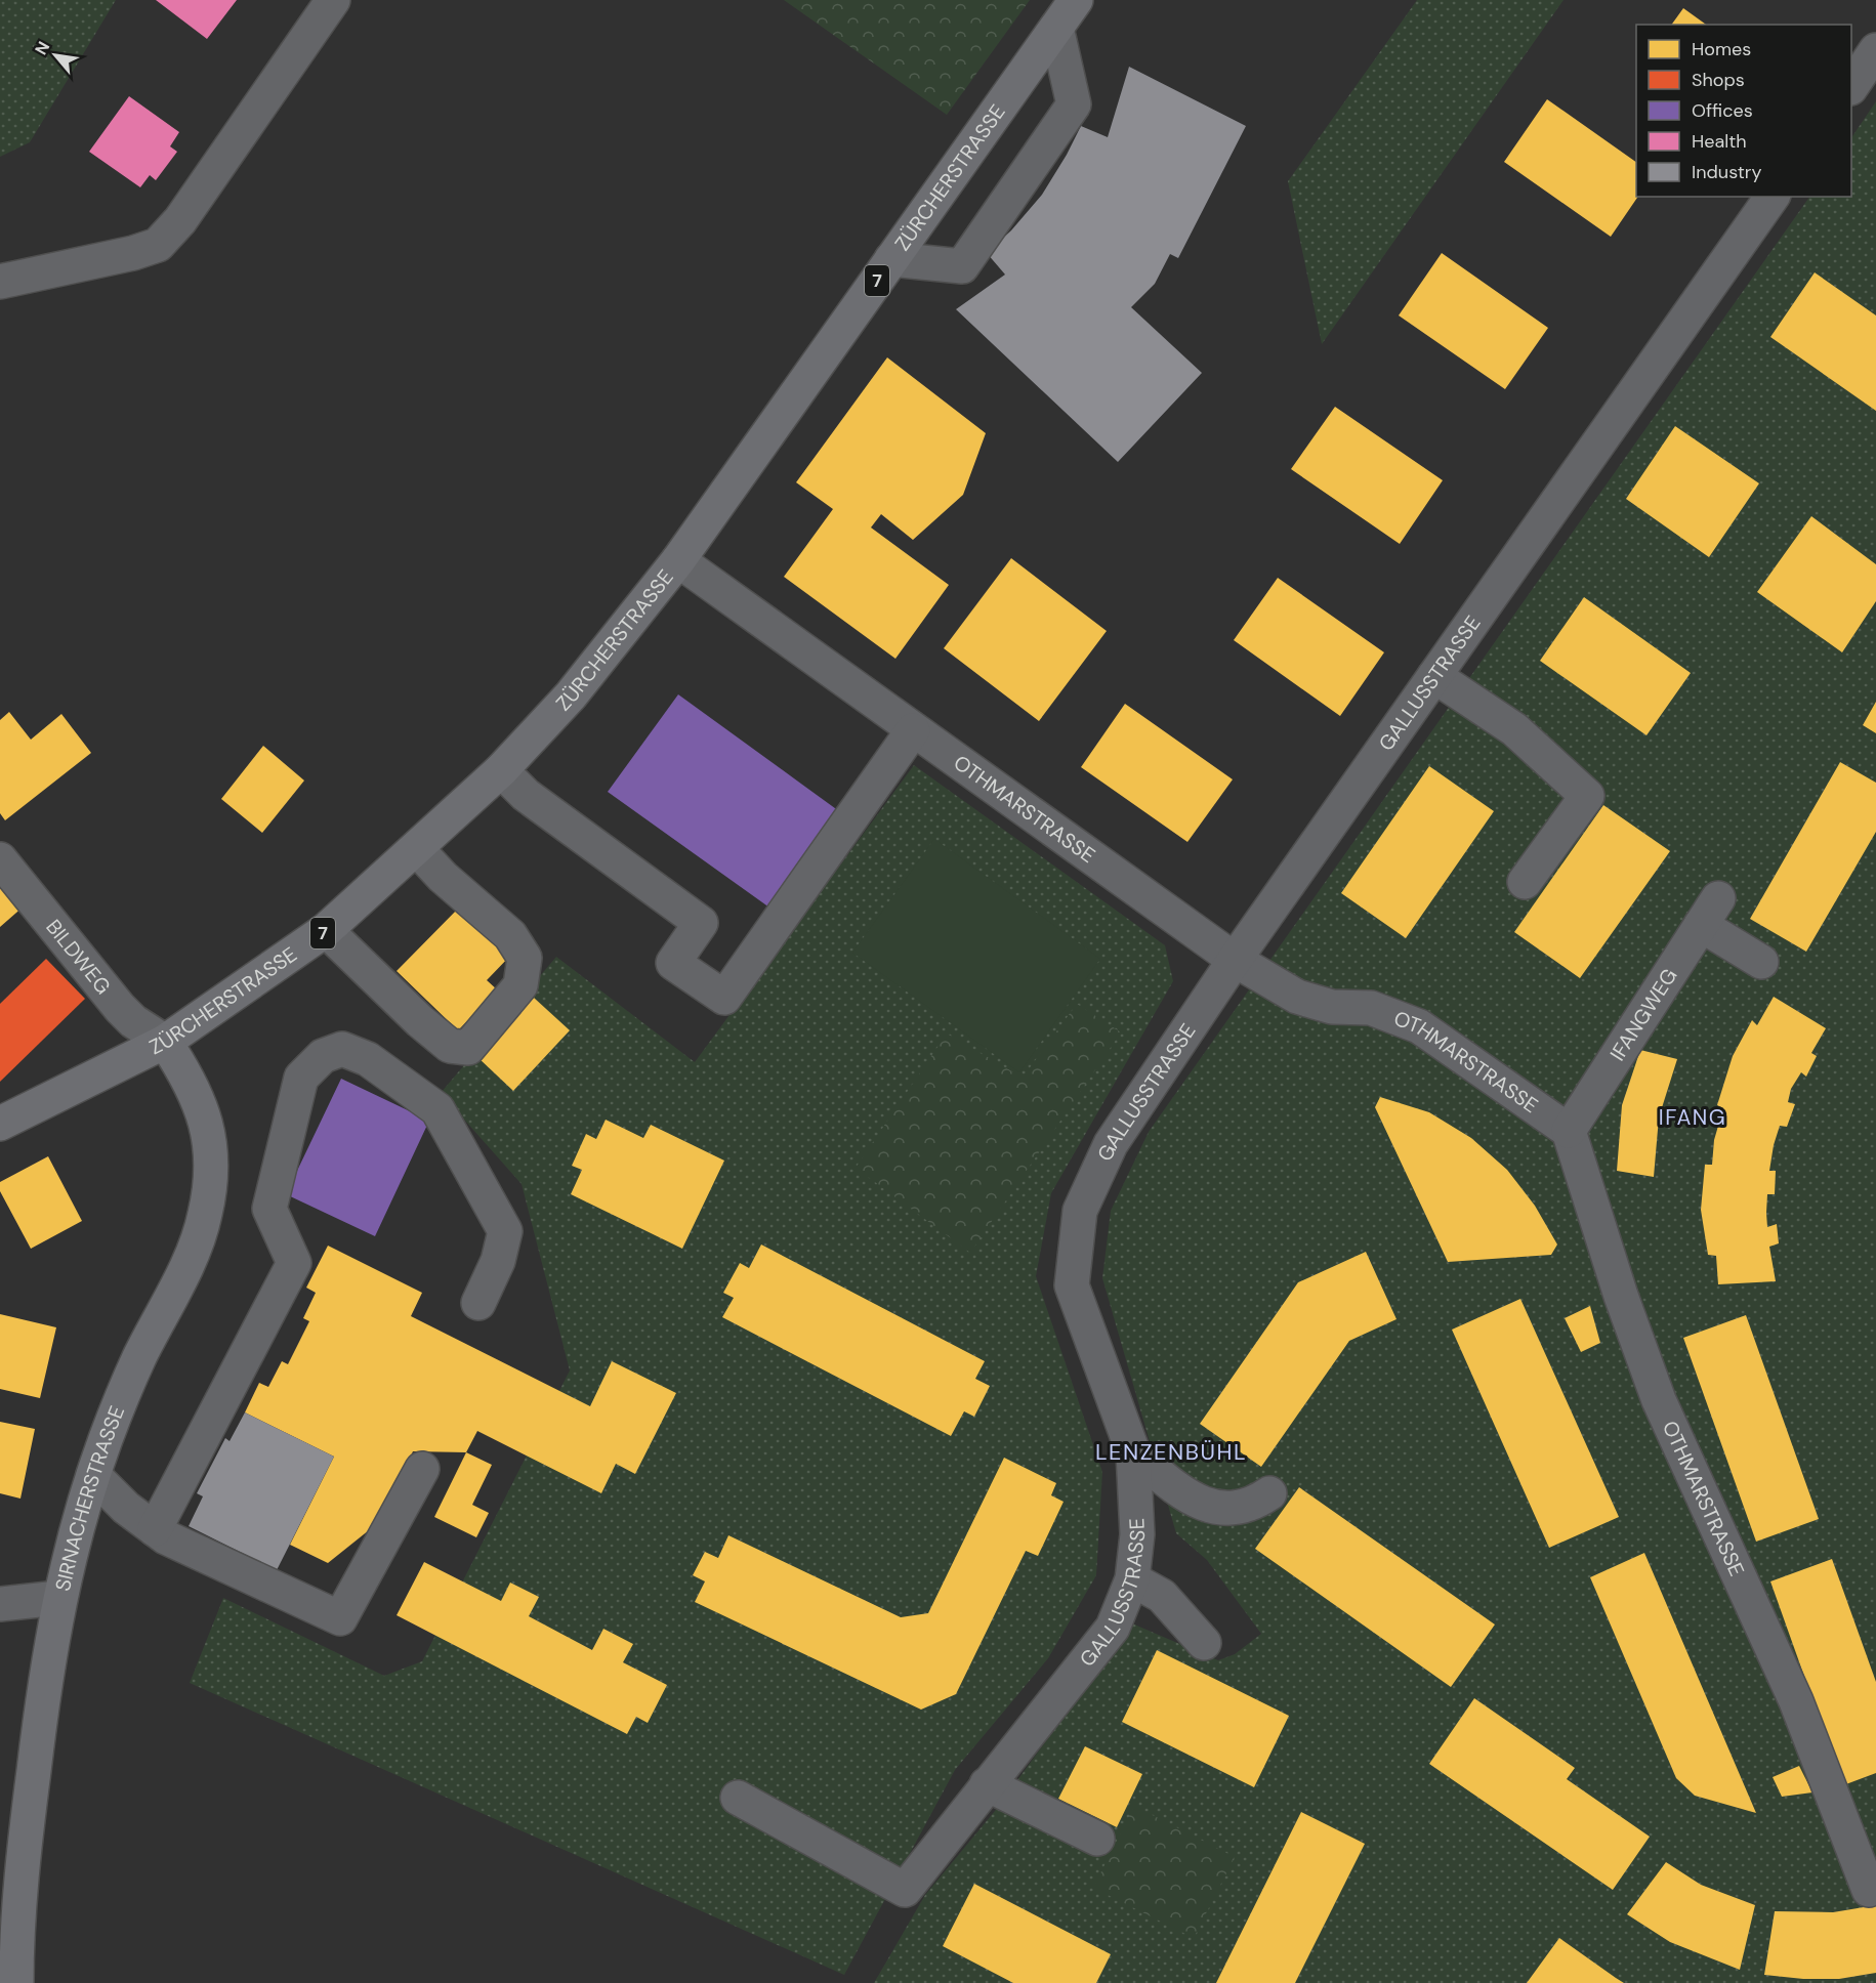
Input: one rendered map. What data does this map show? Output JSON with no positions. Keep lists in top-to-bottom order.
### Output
{
  "streets": {
    "main road": ["ZÜRCHERSTRASSE", "7", "SIRNACHERSTRASSE"],
    "street": [
      "GALLUSSTRASSE",
      "OTHMARSTRASSE",
      "BILDWEG",
      "IFANGWEG"
    ]
  },
  "crossings": [
    ["ZÜRCHERSTRASSE", "OTHMARSTRASSE"],
    ["ZÜRCHERSTRASSE", "BILDWEG"],
    ["ZÜRCHERSTRASSE", "SIRNACHERSTRASSE"],
    ["GALLUSSTRASSE", "OTHMARSTRASSE"],
    ["OTHMARSTRASSE", "IFANGWEG"],
    ["BILDWEG", "SIRNACHERSTRASSE"]
  ],
  "districts": ["IFANG", "LENZENBÜHL"],
  "legend": [
    "Homes",
    "Shops",
    "Offices",
    "Health",
    "Industry"
  ],
  "north": "top left"
}
